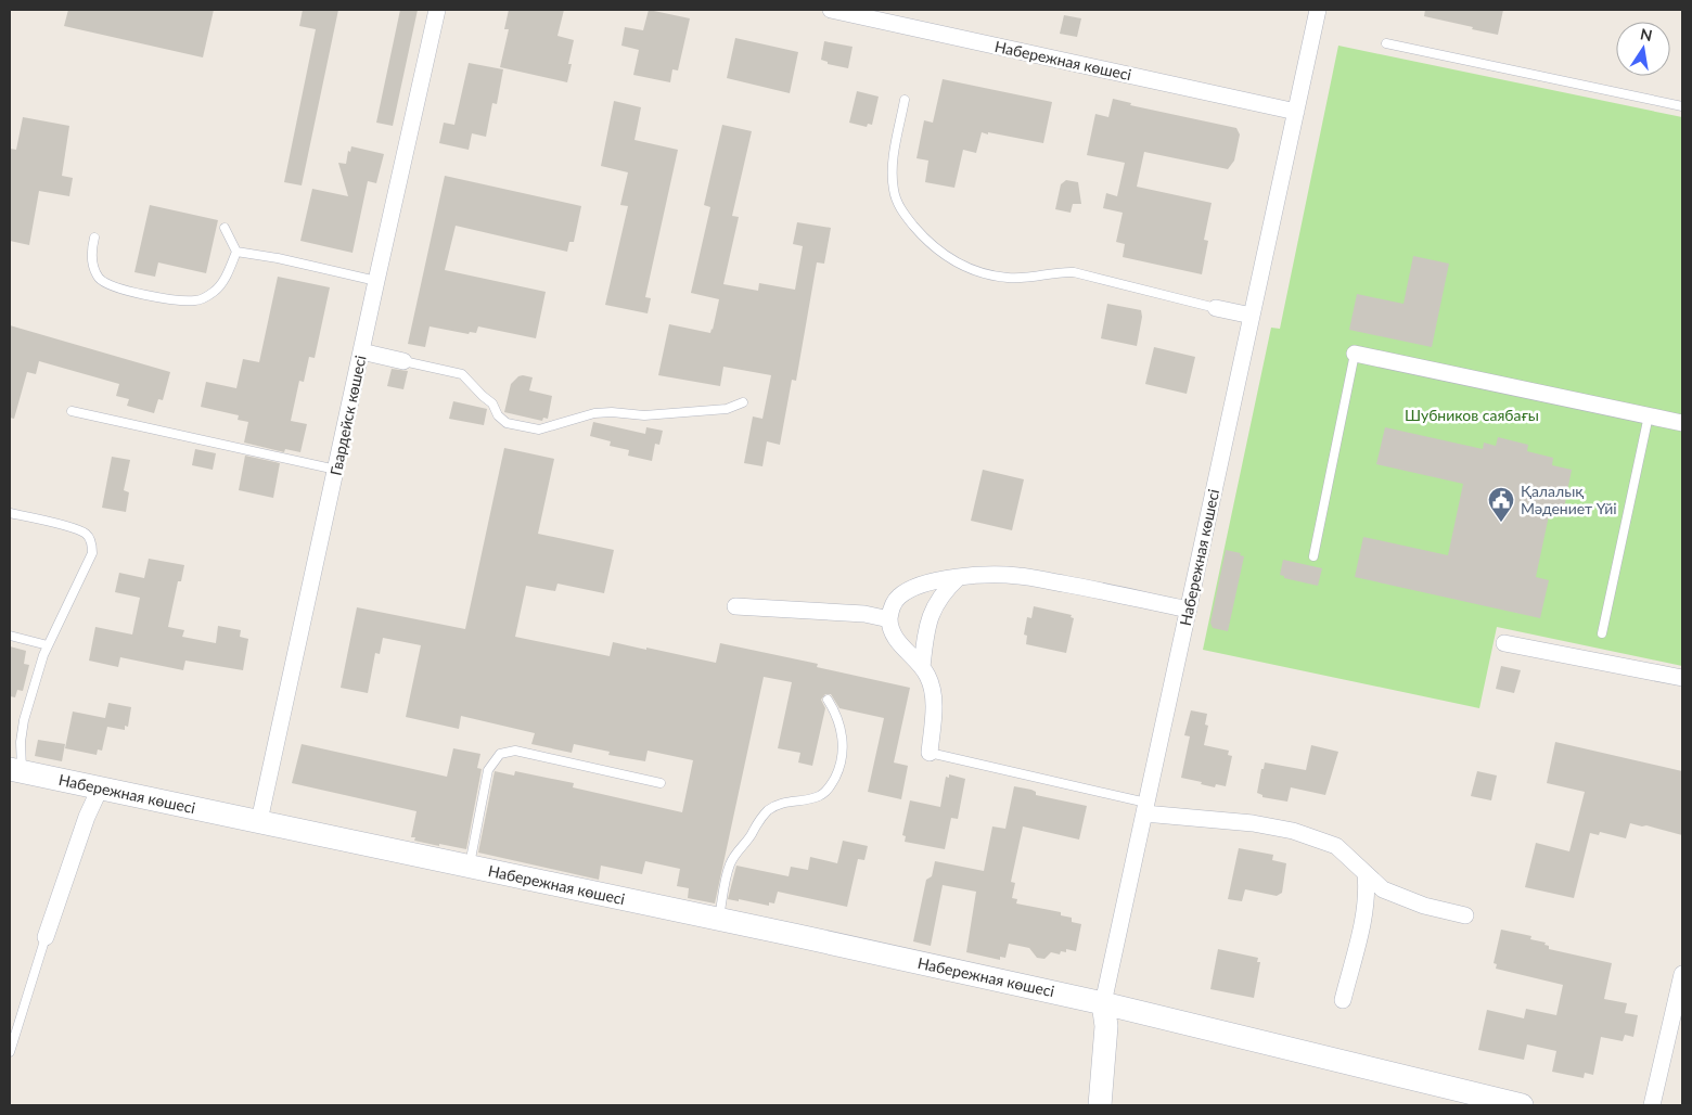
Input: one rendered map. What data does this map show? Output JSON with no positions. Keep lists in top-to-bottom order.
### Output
{
  "streets": {
    "street": ["Набережная көшесі", "Гвардейск көшесі"]
  },
  "crossings": [
    ["Набережная көшесі", "Гвардейск көшесі"]
  ],
  "parks": ["Шубников саябағы"],
  "places": {
    "public building": ["Қалалық Мәдениет Үйі"]
  },
  "north": "top"
}
